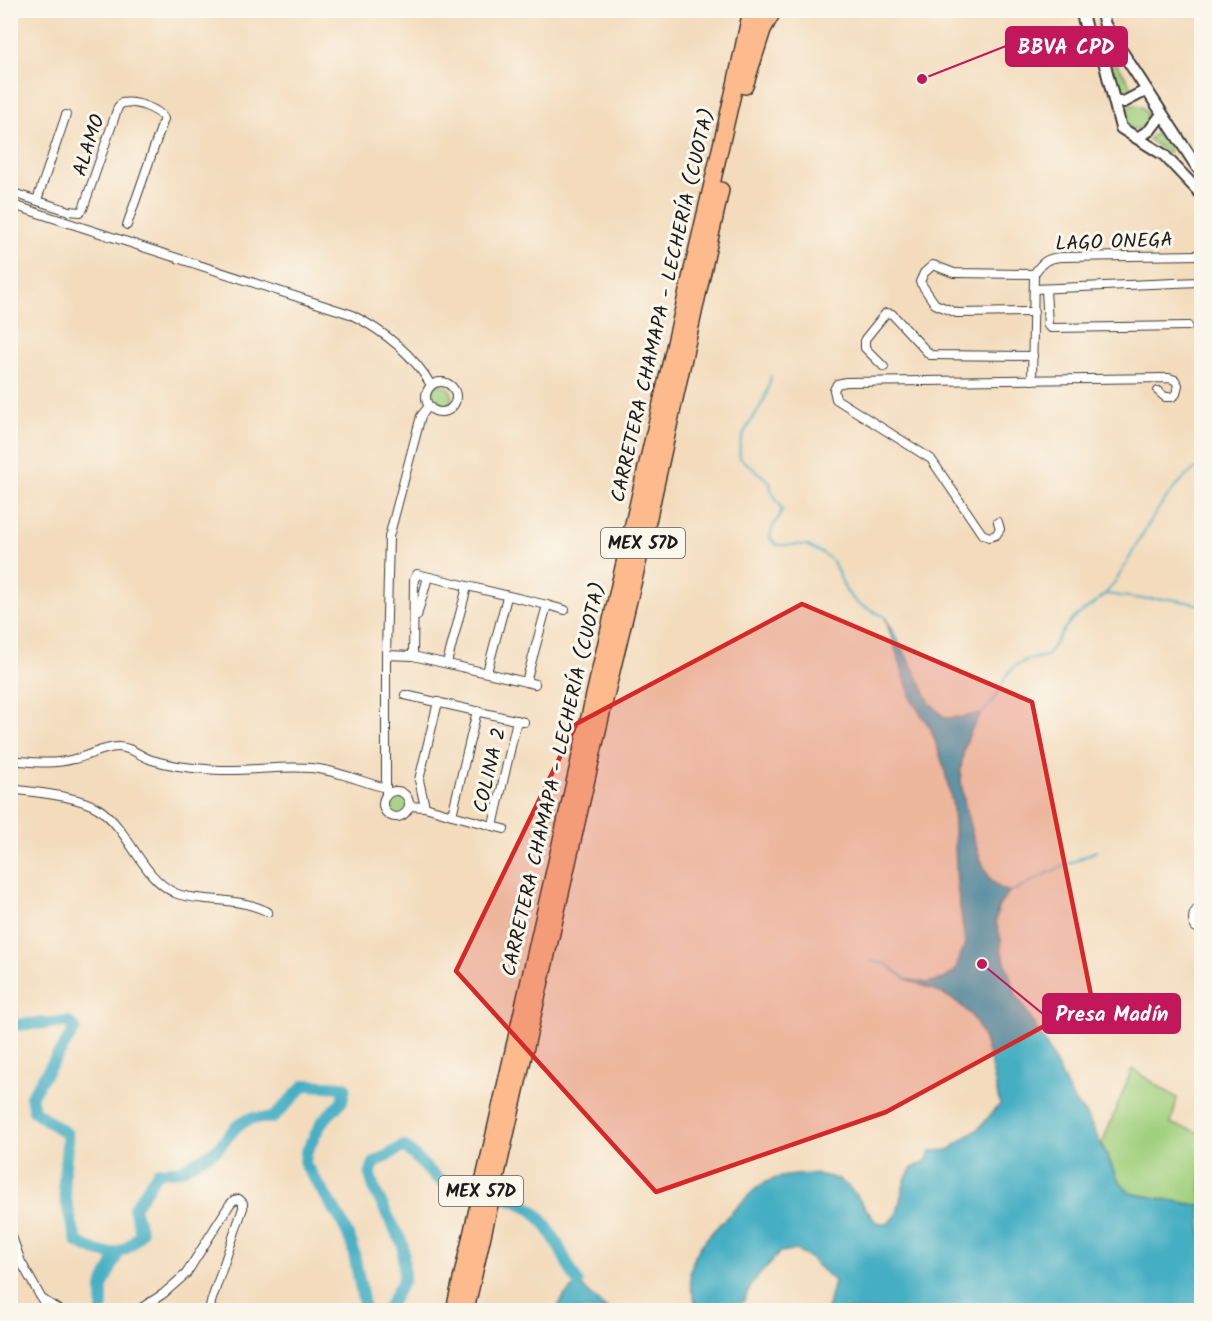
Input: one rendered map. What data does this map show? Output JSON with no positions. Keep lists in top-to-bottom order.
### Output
{
  "streets": {
    "highway": ["CARRETERA CHAMAPA - LECHERÍA (CUOTA)", "MEX 57D"],
    "street": ["ALAMO", "LAGO ONEGA", "COLINA 2"]
  },
  "places": ["BBVA CPD", "Presa Madín"]
}
